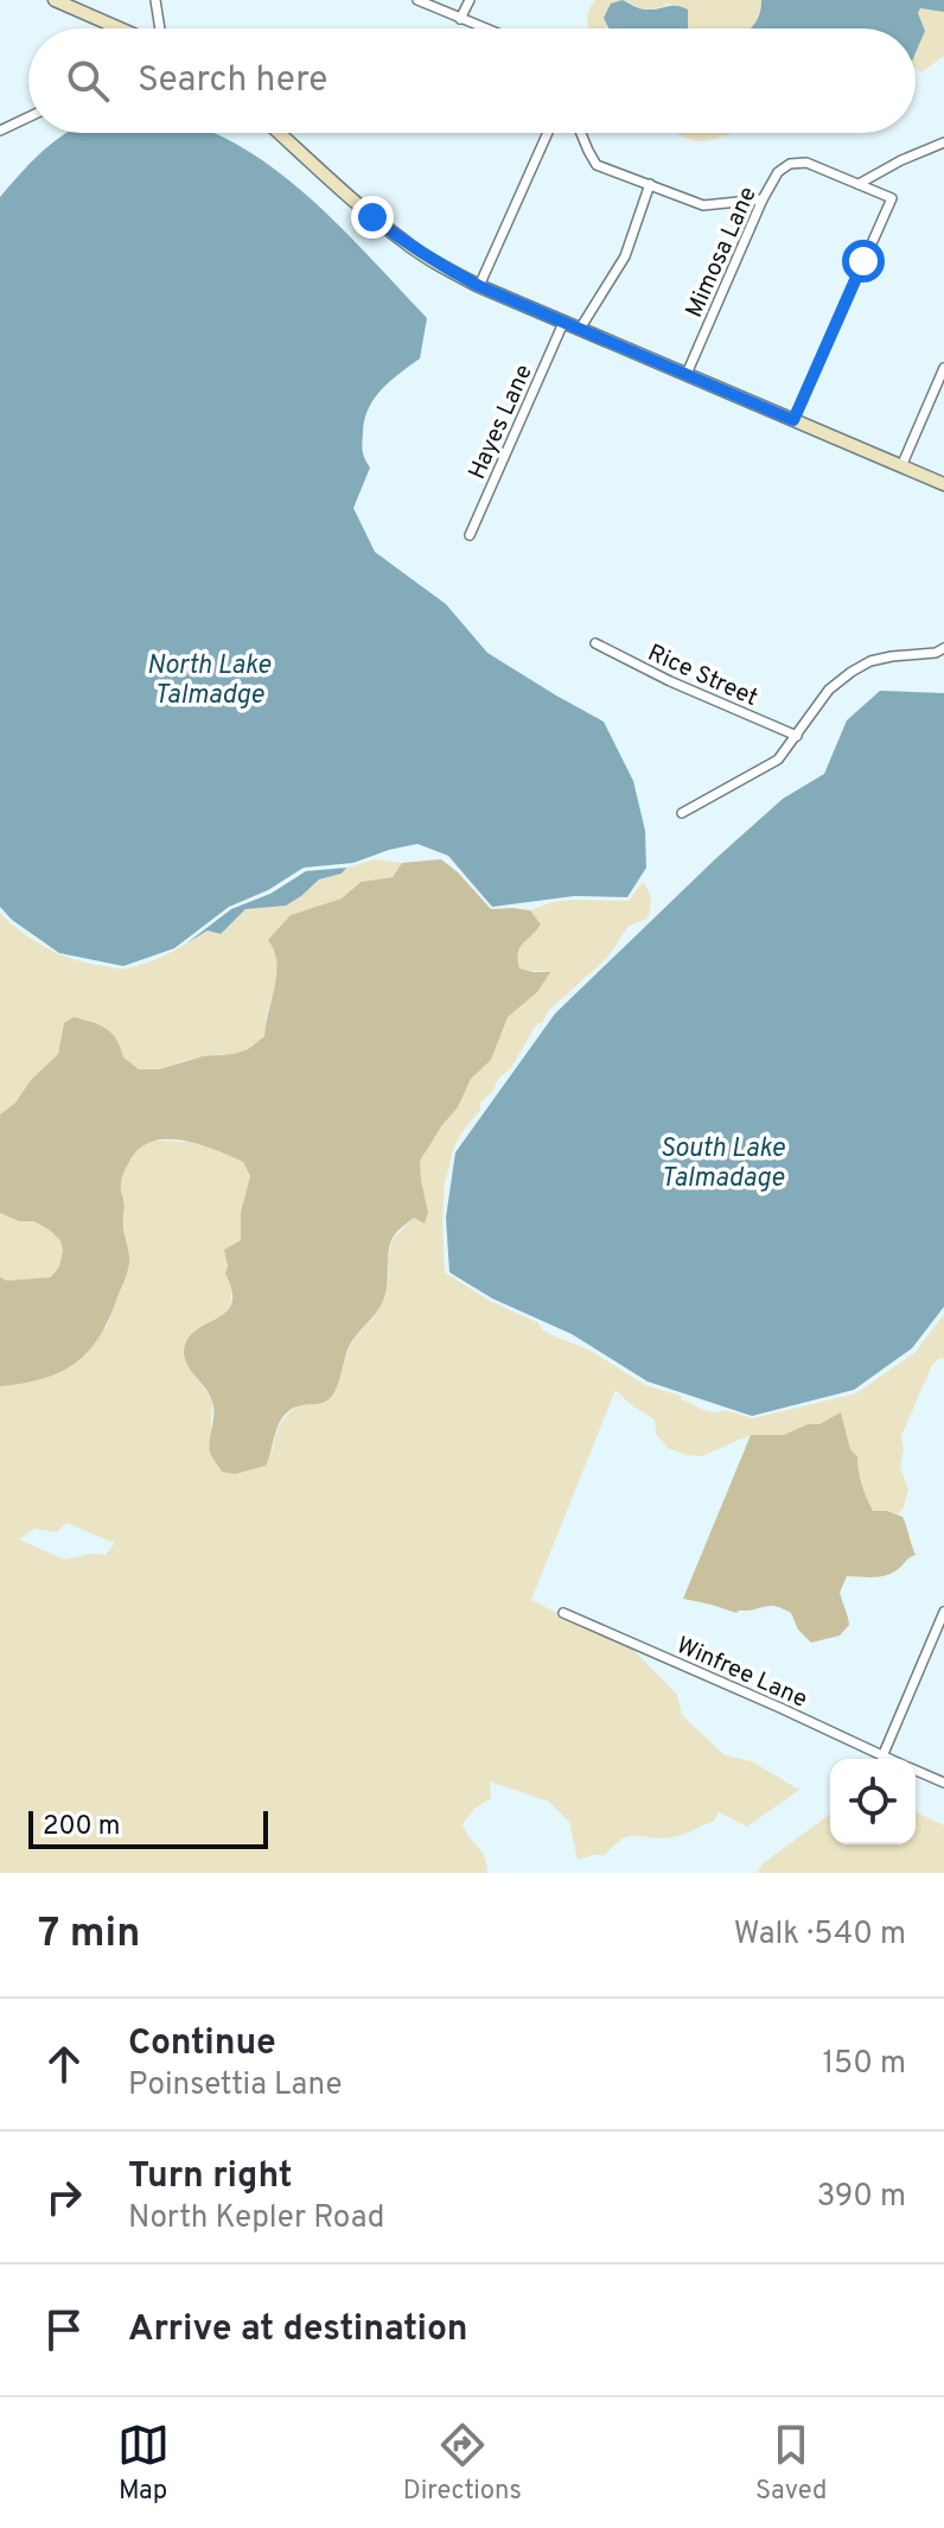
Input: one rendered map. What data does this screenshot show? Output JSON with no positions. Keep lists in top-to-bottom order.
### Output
{
  "streets": {
    "street": [
      "Mimosa Lane",
      "Hayes Lane",
      "Rice Street",
      "Winfree Lane"
    ]
  },
  "water": ["North Lake Talmadge", "South Lake Talmadage"],
  "scale_bar": "200 m",
  "page": {
    "search": "Search here",
    "scale": "200 m",
    "heading": ["7 min", "Walk · 540 m"],
    "list": [
      ["Continue", "Poinsettia Lane", "150 m"],
      ["Turn right", "North Kepler Road", "390 m"],
      "Arrive at destination"
    ],
    "nav": ["Map", "Directions", "Saved"]
  }
}
